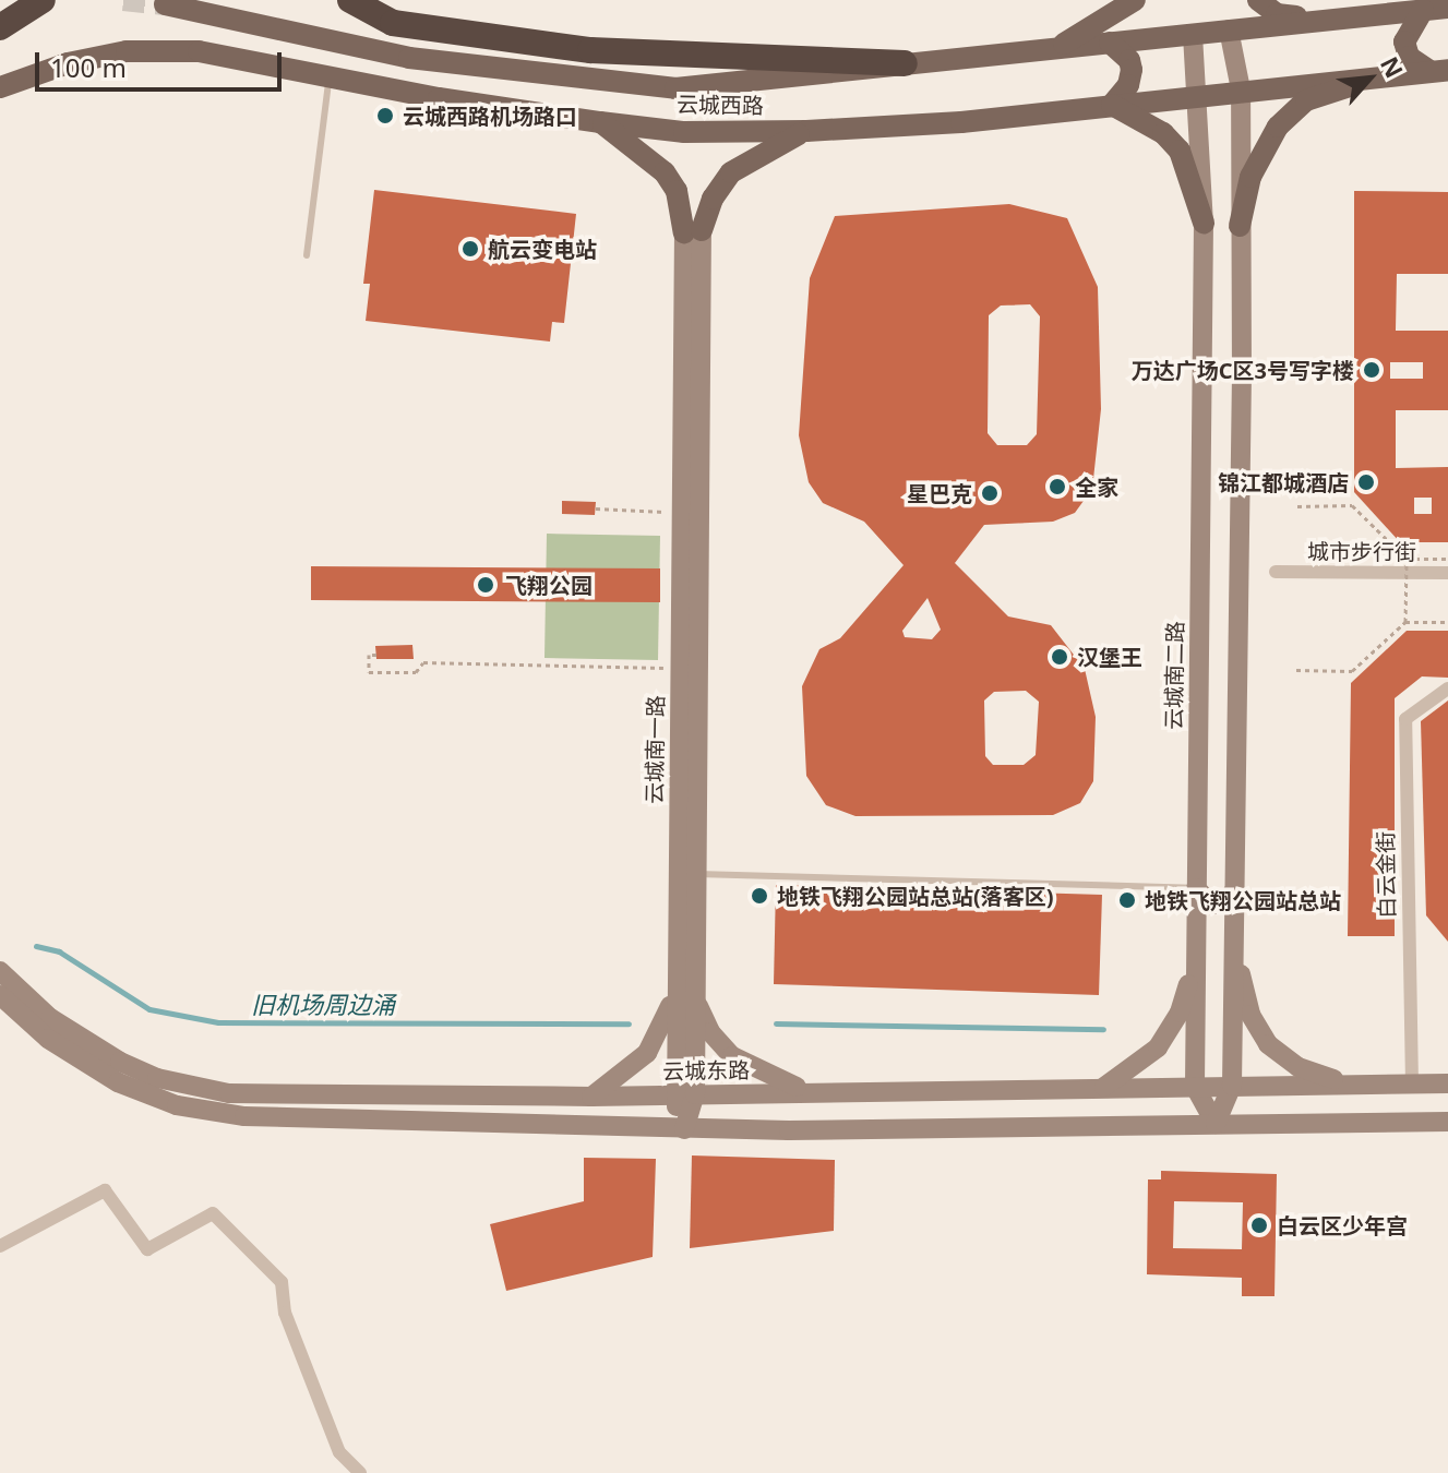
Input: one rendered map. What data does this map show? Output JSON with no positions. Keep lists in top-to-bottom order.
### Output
{
  "streets": {
    "main road": ["云城西路"],
    "street": [
      "城市步行街",
      "云城南二路",
      "云城南一路",
      "白云金街",
      "云城东路"
    ]
  },
  "crossings": [
    ["云城西路", "云城南二路"],
    ["云城南二路", "云城东路"],
    ["云城南一路", "云城东路"],
    ["白云金街", "云城东路"]
  ],
  "water": ["旧机场周边涌"],
  "places": [
    "云城西路机场路口",
    "航云变电站",
    "万达广场C区3号写字楼",
    "锦江都城酒店",
    "全家",
    "星巴克",
    "飞翔公园",
    "汉堡王",
    "地铁飞翔公园站总站(落客区)",
    "地铁飞翔公园站总站",
    "白云区少年宫"
  ],
  "scale_bar": "100 m",
  "north": "top right"
}
